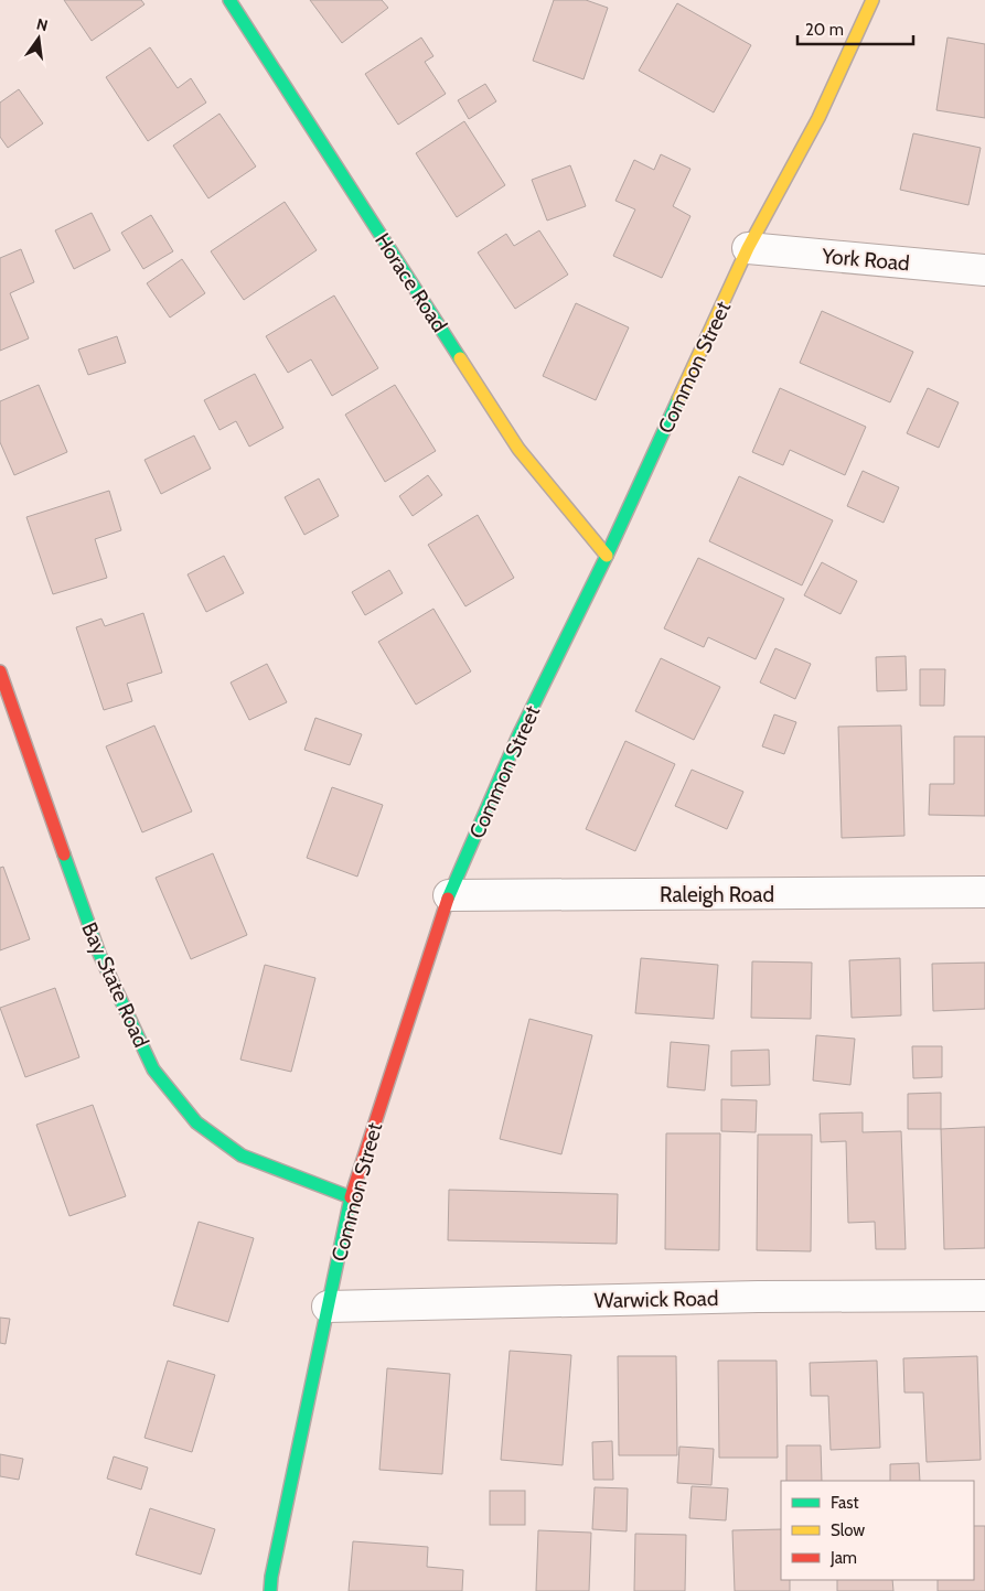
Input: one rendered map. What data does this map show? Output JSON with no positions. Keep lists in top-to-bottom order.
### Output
{
  "streets": {
    "main road": ["Horace Road", "Common Street", "Bay State Road"],
    "street": ["York Road", "Raleigh Road", "Warwick Road"]
  },
  "crossings": [
    ["York Road", "Common Street"],
    ["Horace Road", "Common Street"],
    ["Common Street", "Raleigh Road"],
    ["Common Street", "Bay State Road"],
    ["Common Street", "Warwick Road"]
  ],
  "legend": ["Fast", "Slow", "Jam"],
  "scale_bar": "20 m",
  "north": "top"
}
